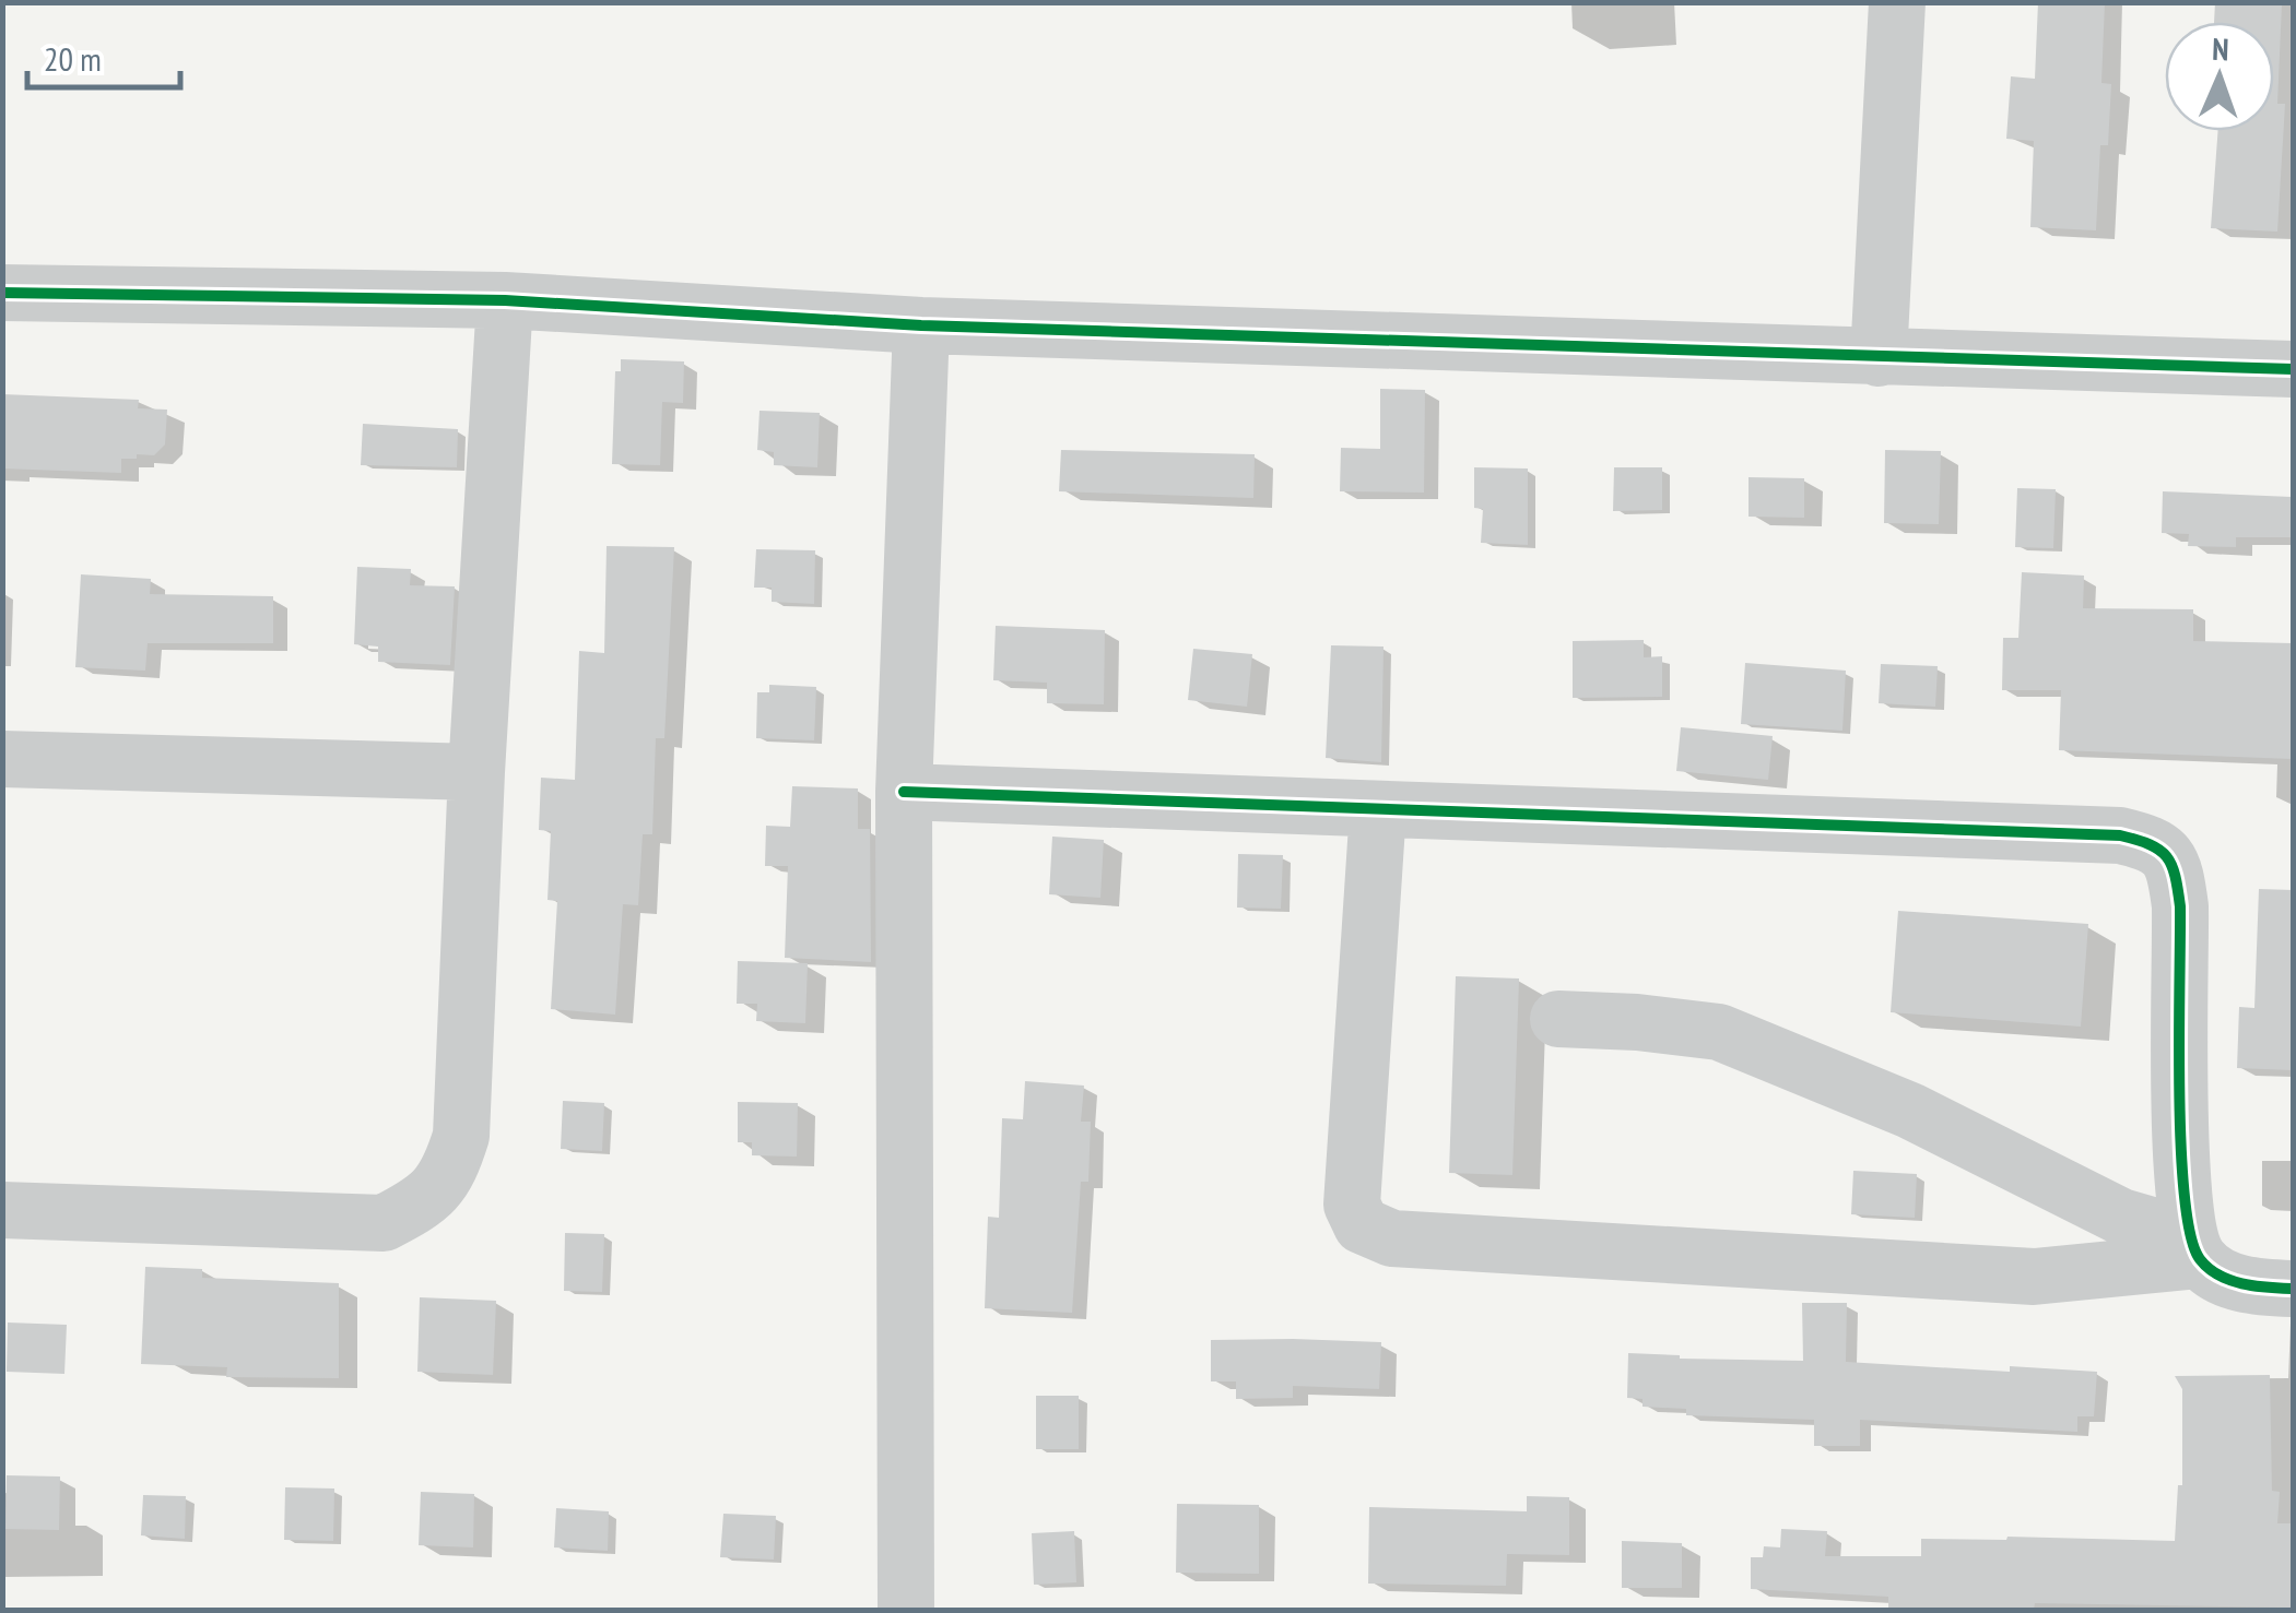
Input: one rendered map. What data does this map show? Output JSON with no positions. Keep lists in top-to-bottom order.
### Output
{
  "scale_bar": "20 m",
  "north": "top"
}
